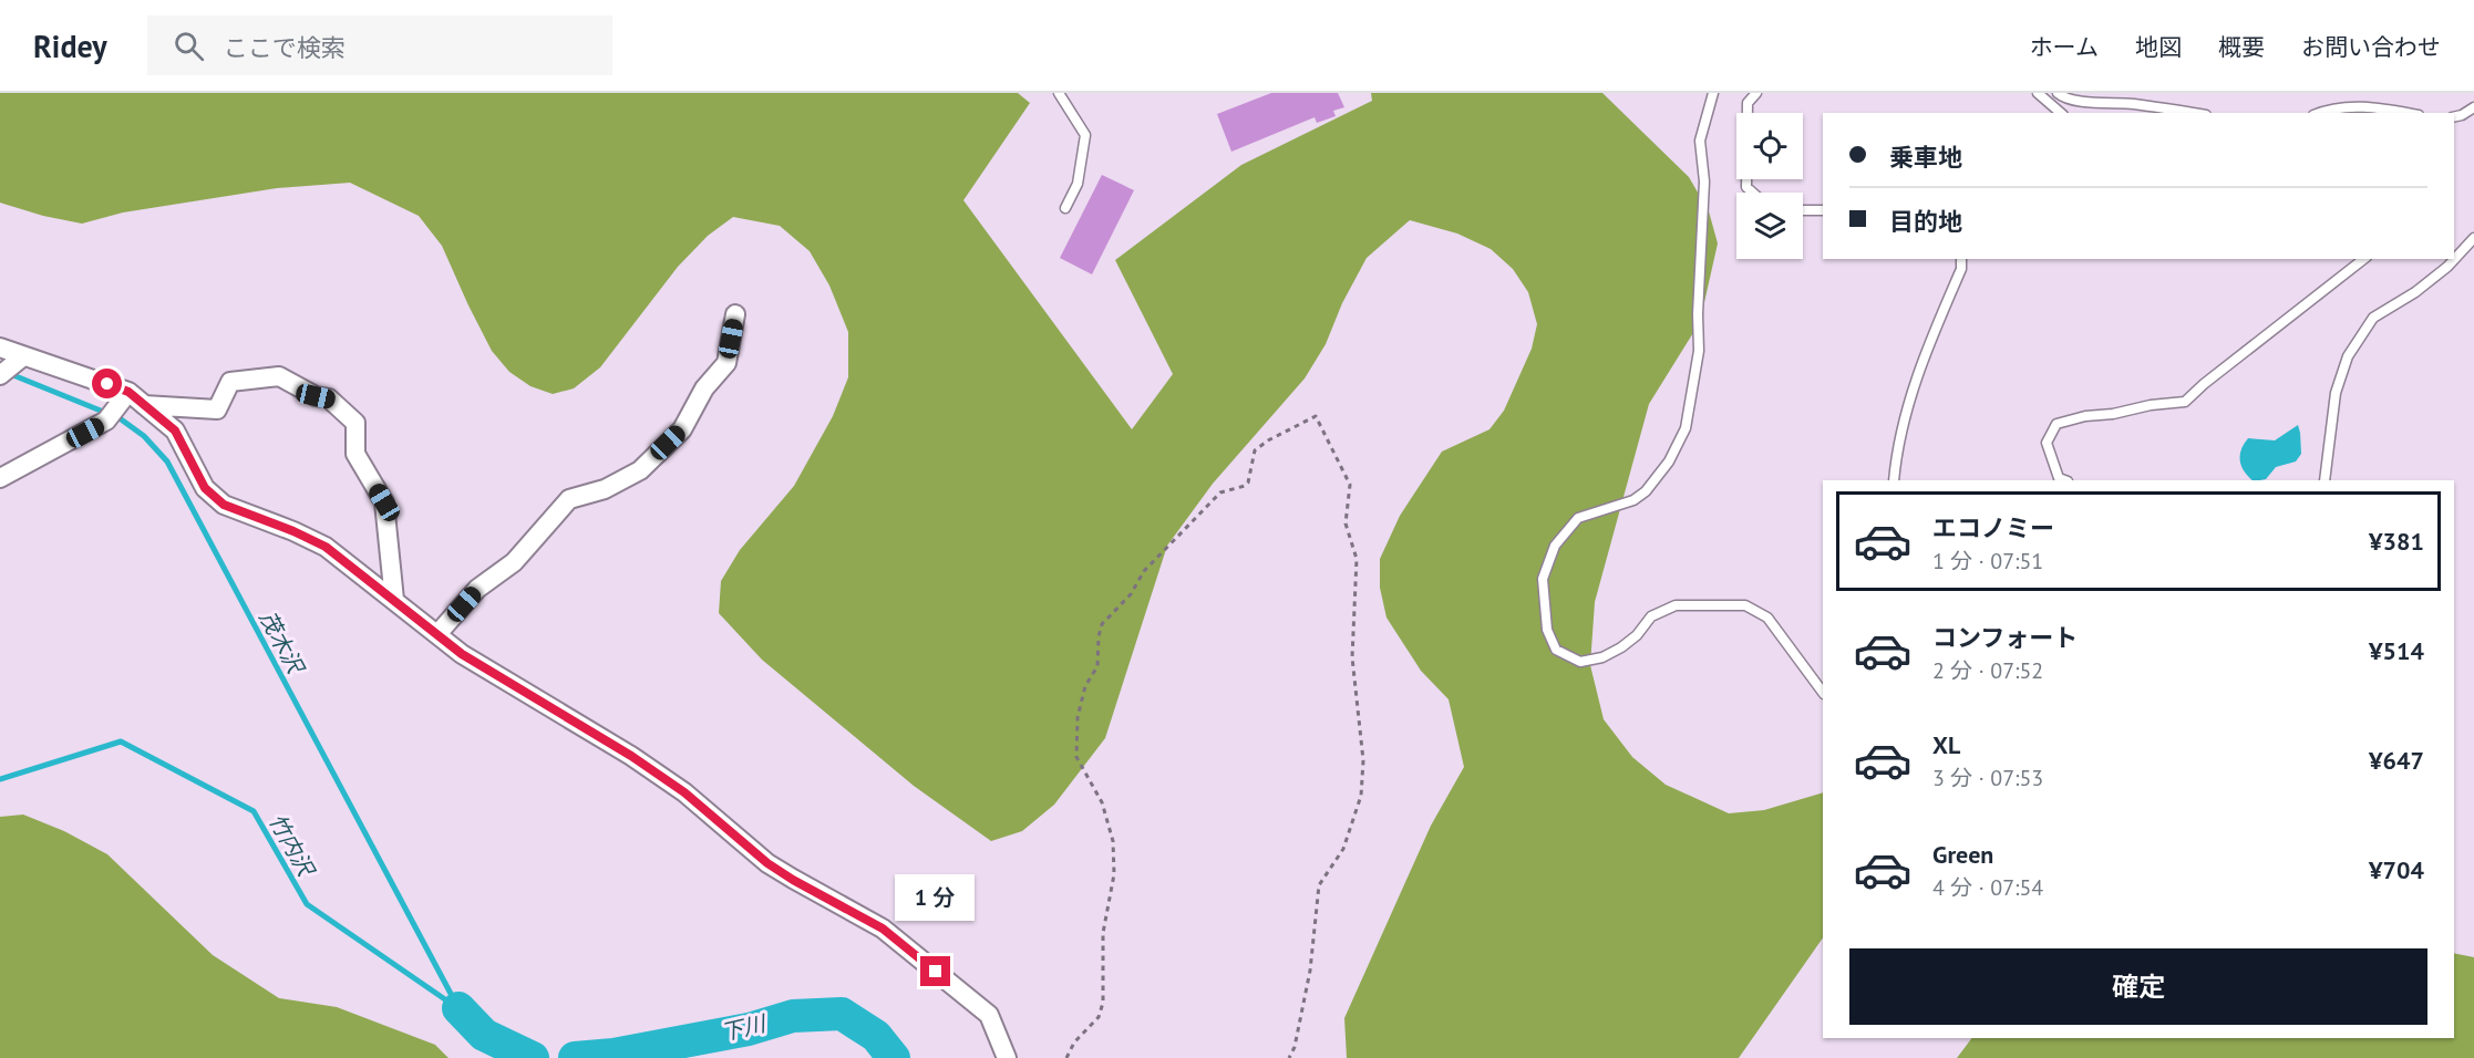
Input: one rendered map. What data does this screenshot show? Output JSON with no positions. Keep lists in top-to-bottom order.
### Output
{
  "water": ["茂木沢", "竹内沢", "下川"],
  "page": {
    "header": "Ridey",
    "search": "ここで検索",
    "nav": [
      "ホーム",
      "地図",
      "概要",
      "お問い合わせ"
    ],
    "banner": ["乗車地", "目的地"],
    "list": [
      {
        "name": "エコノミー",
        "note": "1 分 · 07:51",
        "value": "¥381"
      },
      {
        "name": "コンフォート",
        "note": "2 分 · 07:52",
        "value": "¥514"
      },
      {
        "name": "XL",
        "note": "3 分 · 07:53",
        "value": "¥647"
      },
      {
        "name": "Green",
        "note": "4 分 · 07:54",
        "value": "¥704"
      }
    ],
    "bubble": "1 分",
    "buttons": "確定"
  }
}
